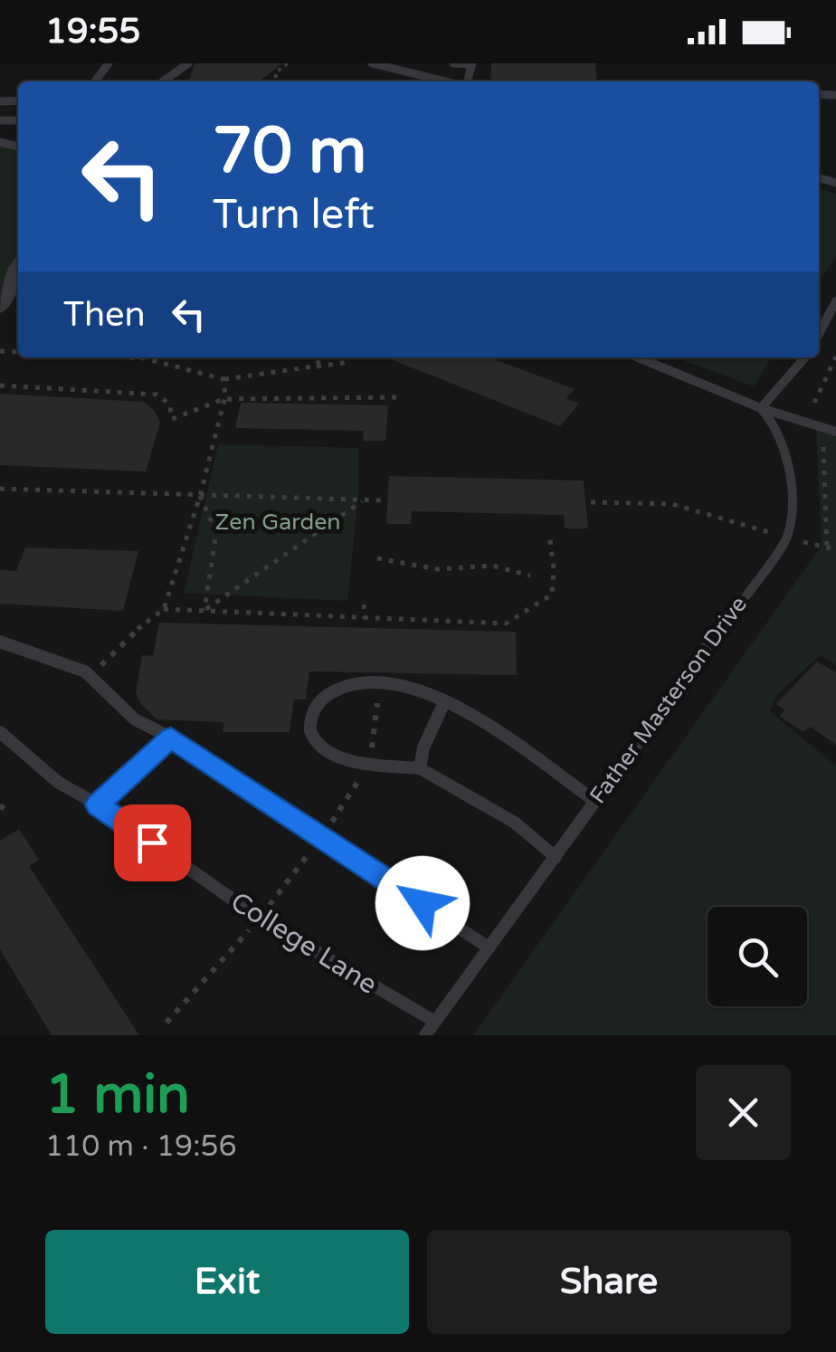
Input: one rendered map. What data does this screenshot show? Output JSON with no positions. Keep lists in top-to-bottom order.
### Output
{
  "streets": {
    "lane": ["Father Masterson Drive", "College Lane"]
  },
  "crossings": [
    ["Father Masterson Drive", "College Lane"]
  ],
  "parks": ["Zen Garden"],
  "page": {
    "status": "19:55",
    "turn": ["70 m", "Turn left"],
    "then": "Then",
    "heading": ["1 min", "110 m · 19:56"],
    "buttons": ["Exit", "Share"]
  }
}
